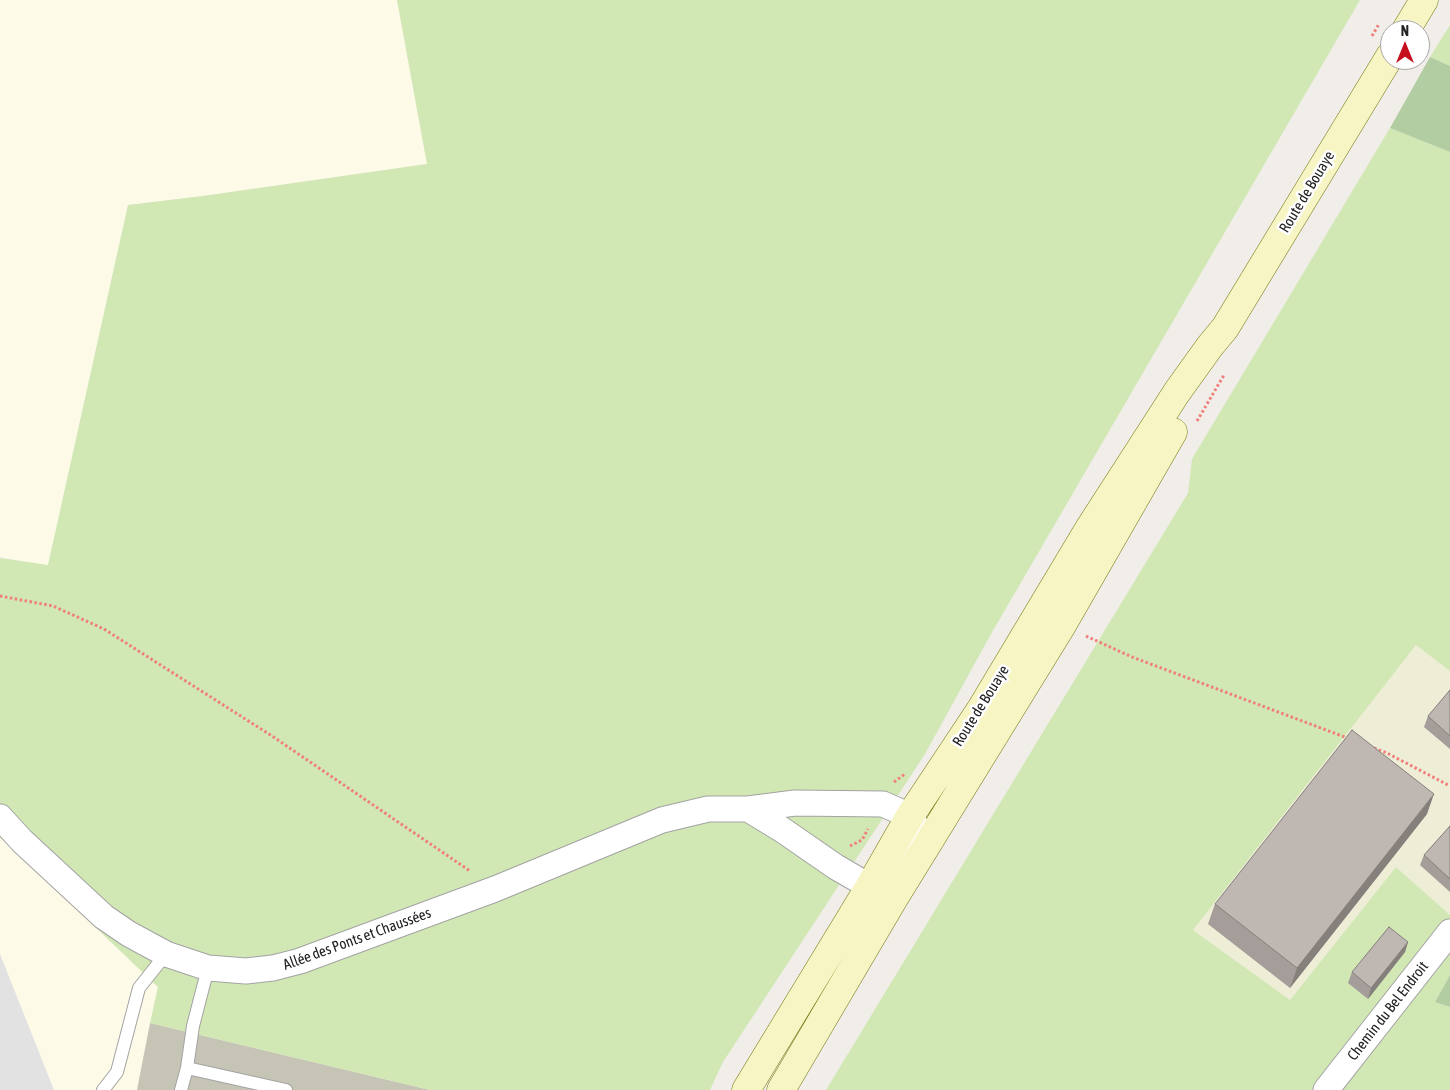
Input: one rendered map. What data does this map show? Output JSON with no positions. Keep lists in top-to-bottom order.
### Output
{
  "streets": {
    "main road": ["Route de Bouaye"],
    "street": ["Allée des Ponts et Chaussées", "Chemin du Bel Endroit"]
  },
  "crossings": [
    ["Route de Bouaye", "Allée des Ponts et Chaussées"]
  ],
  "north": "top"
}
